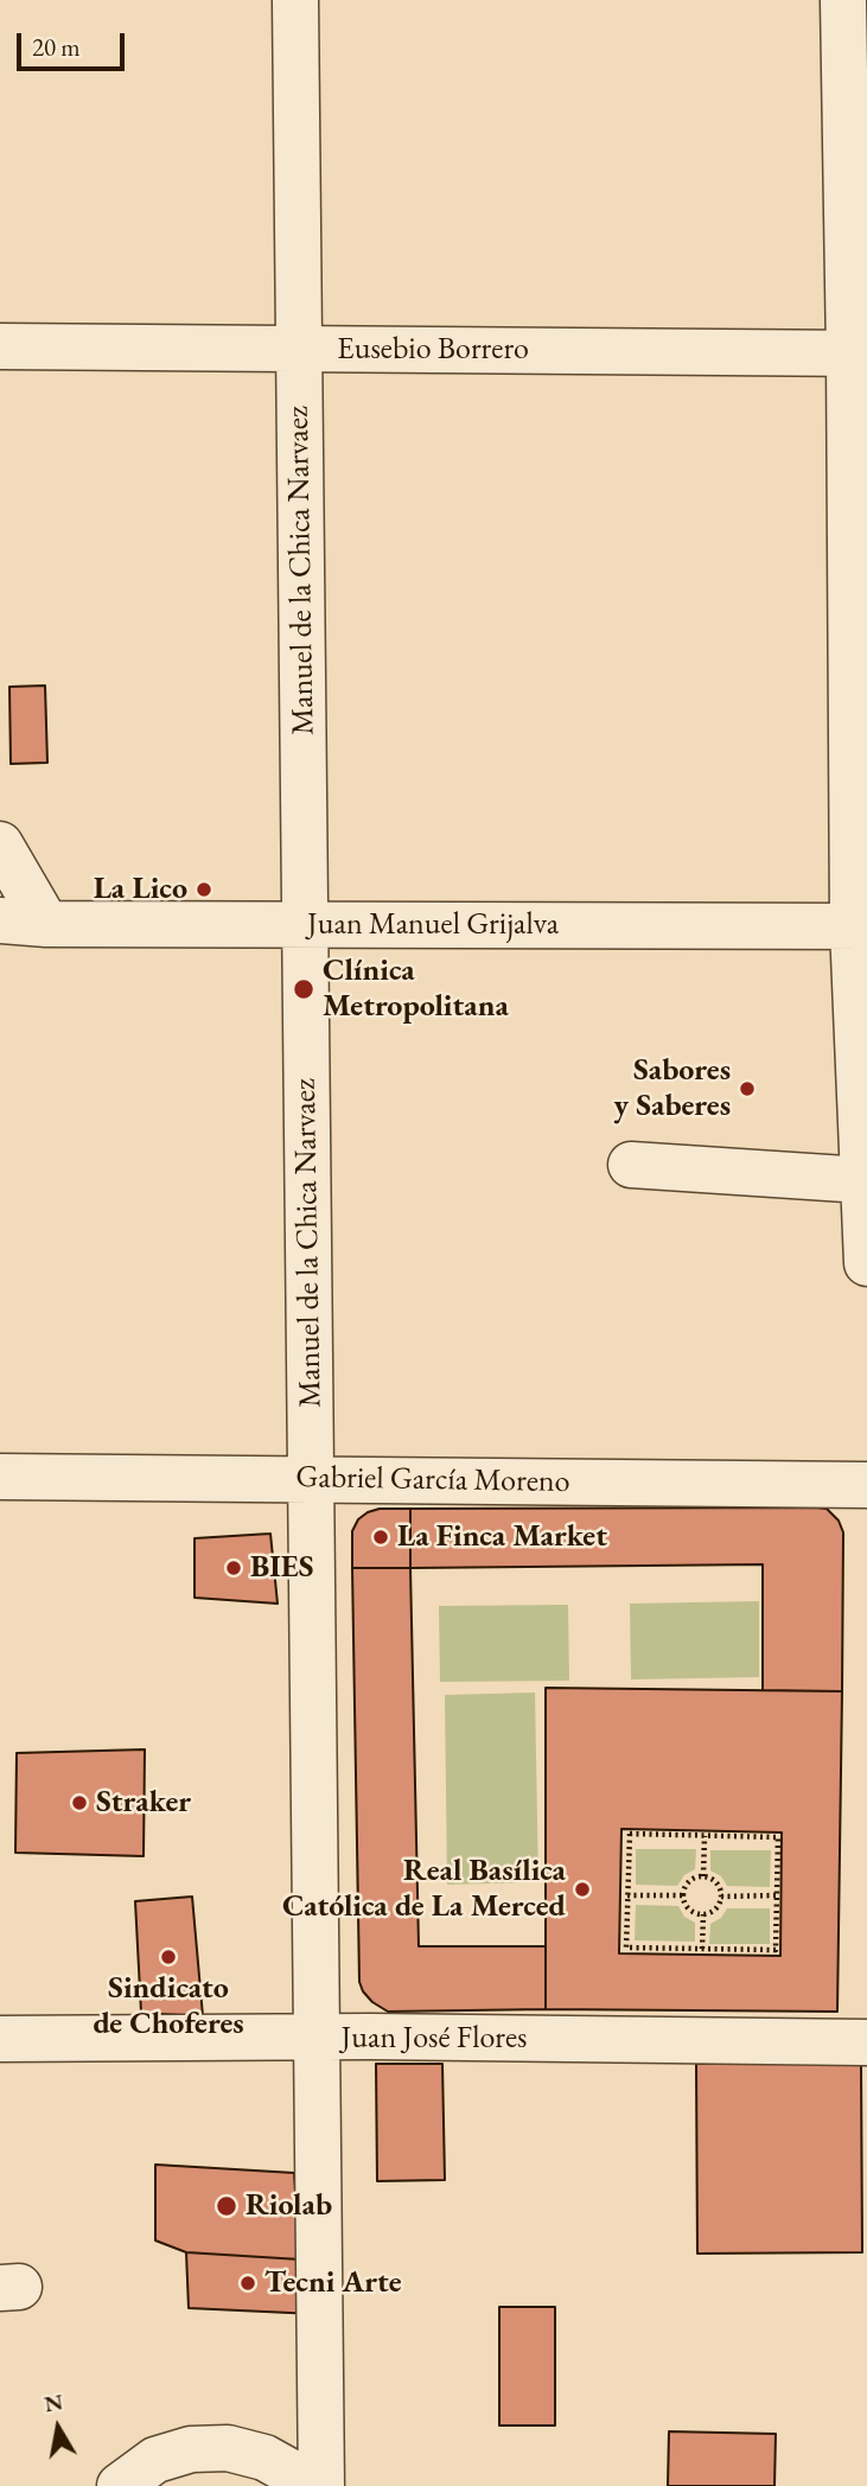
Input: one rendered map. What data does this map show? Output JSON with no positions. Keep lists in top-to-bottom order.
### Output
{
  "streets": {
    "street": [
      "Eusebio Borrero",
      "Manuel de la Chica Narvaez",
      "Juan Manuel Grijalva",
      "Gabriel García Moreno",
      "Juan José Flores"
    ]
  },
  "crossings": [
    ["Eusebio Borrero", "Manuel de la Chica Narvaez"],
    ["Manuel de la Chica Narvaez", "Juan Manuel Grijalva"],
    ["Manuel de la Chica Narvaez", "Gabriel García Moreno"],
    ["Manuel de la Chica Narvaez", "Juan José Flores"]
  ],
  "places": [
    "La Lico",
    "Clínica Metropolitana",
    "Sabores y Saberes",
    "La Finca Market",
    "BIES",
    "Straker",
    "Real Basílica Católica de La Merced",
    "Sindicato de Choferes",
    "Riolab",
    "Tecni Arte"
  ],
  "scale_bar": "20 m",
  "north": "top"
}
